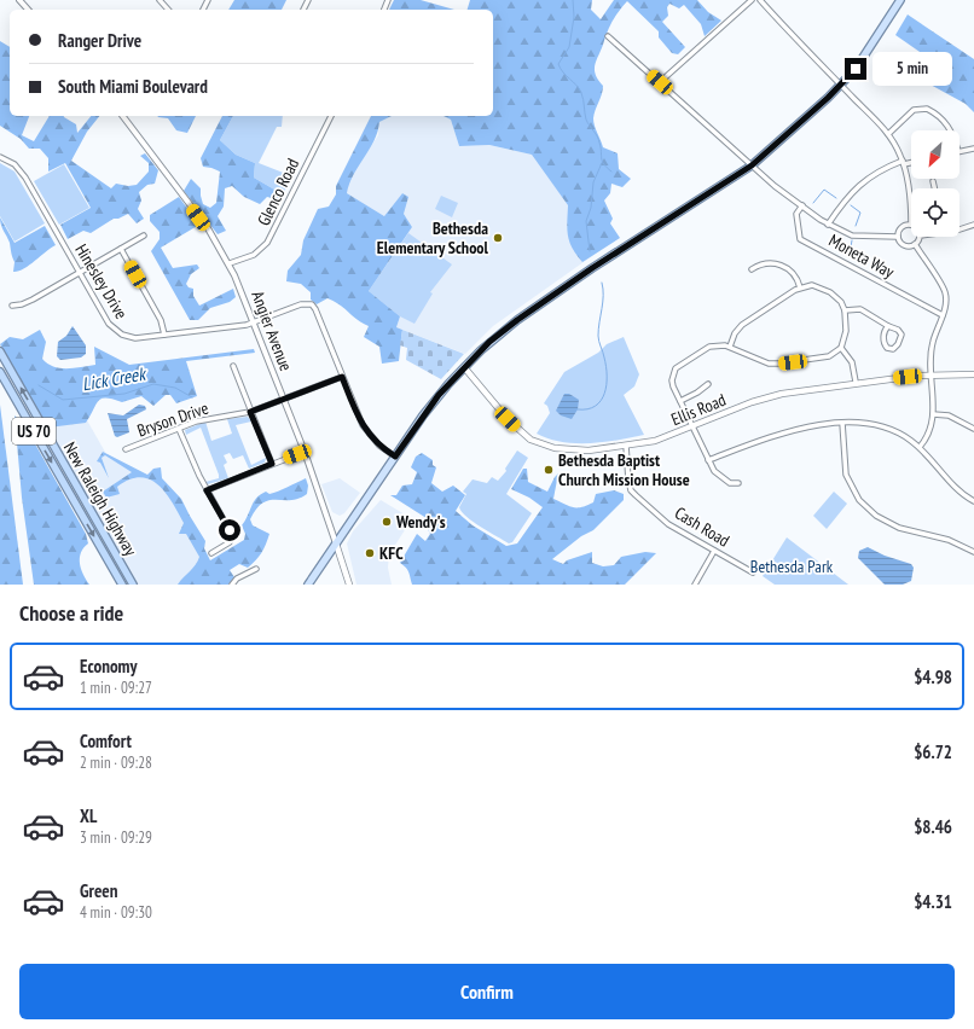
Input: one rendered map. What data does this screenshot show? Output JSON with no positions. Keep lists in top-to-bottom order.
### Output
{
  "streets": {
    "highway": ["US 70", "New Raleigh Highway"],
    "main road": ["Angier Avenue", "Ellis Road"],
    "street": [
      "Glenco Road",
      "Moneta Way",
      "Hinesley Drive",
      "Bryson Drive",
      "Cash Road"
    ]
  },
  "crossings": [
    ["Glenco Road", "Angier Avenue"],
    ["Hinesley Drive", "Angier Avenue"],
    ["Hinesley Drive", "Bryson Drive"],
    ["Angier Avenue", "Bryson Drive"],
    ["Ellis Road", "Cash Road"]
  ],
  "water": ["Lick Creek"],
  "parks": ["Bethesda Park"],
  "places": [
    "Bethesda Elementary School",
    "Bethesda Baptist Church Mission House",
    "Wendy's",
    "KFC"
  ],
  "north": "bottom left",
  "page": {
    "banner": ["Ranger Drive", "South Miami Boulevard"],
    "bubble": "5 min",
    "heading": "Choose a ride",
    "list": [
      {
        "name": "Economy",
        "note": "1 min · 09:27",
        "value": "$4.98"
      },
      {
        "name": "Comfort",
        "note": "2 min · 09:28",
        "value": "$6.72"
      },
      {
        "name": "XL",
        "note": "3 min · 09:29",
        "value": "$8.46"
      },
      {
        "name": "Green",
        "note": "4 min · 09:30",
        "value": "$4.31"
      }
    ],
    "buttons": "Confirm"
  }
}
